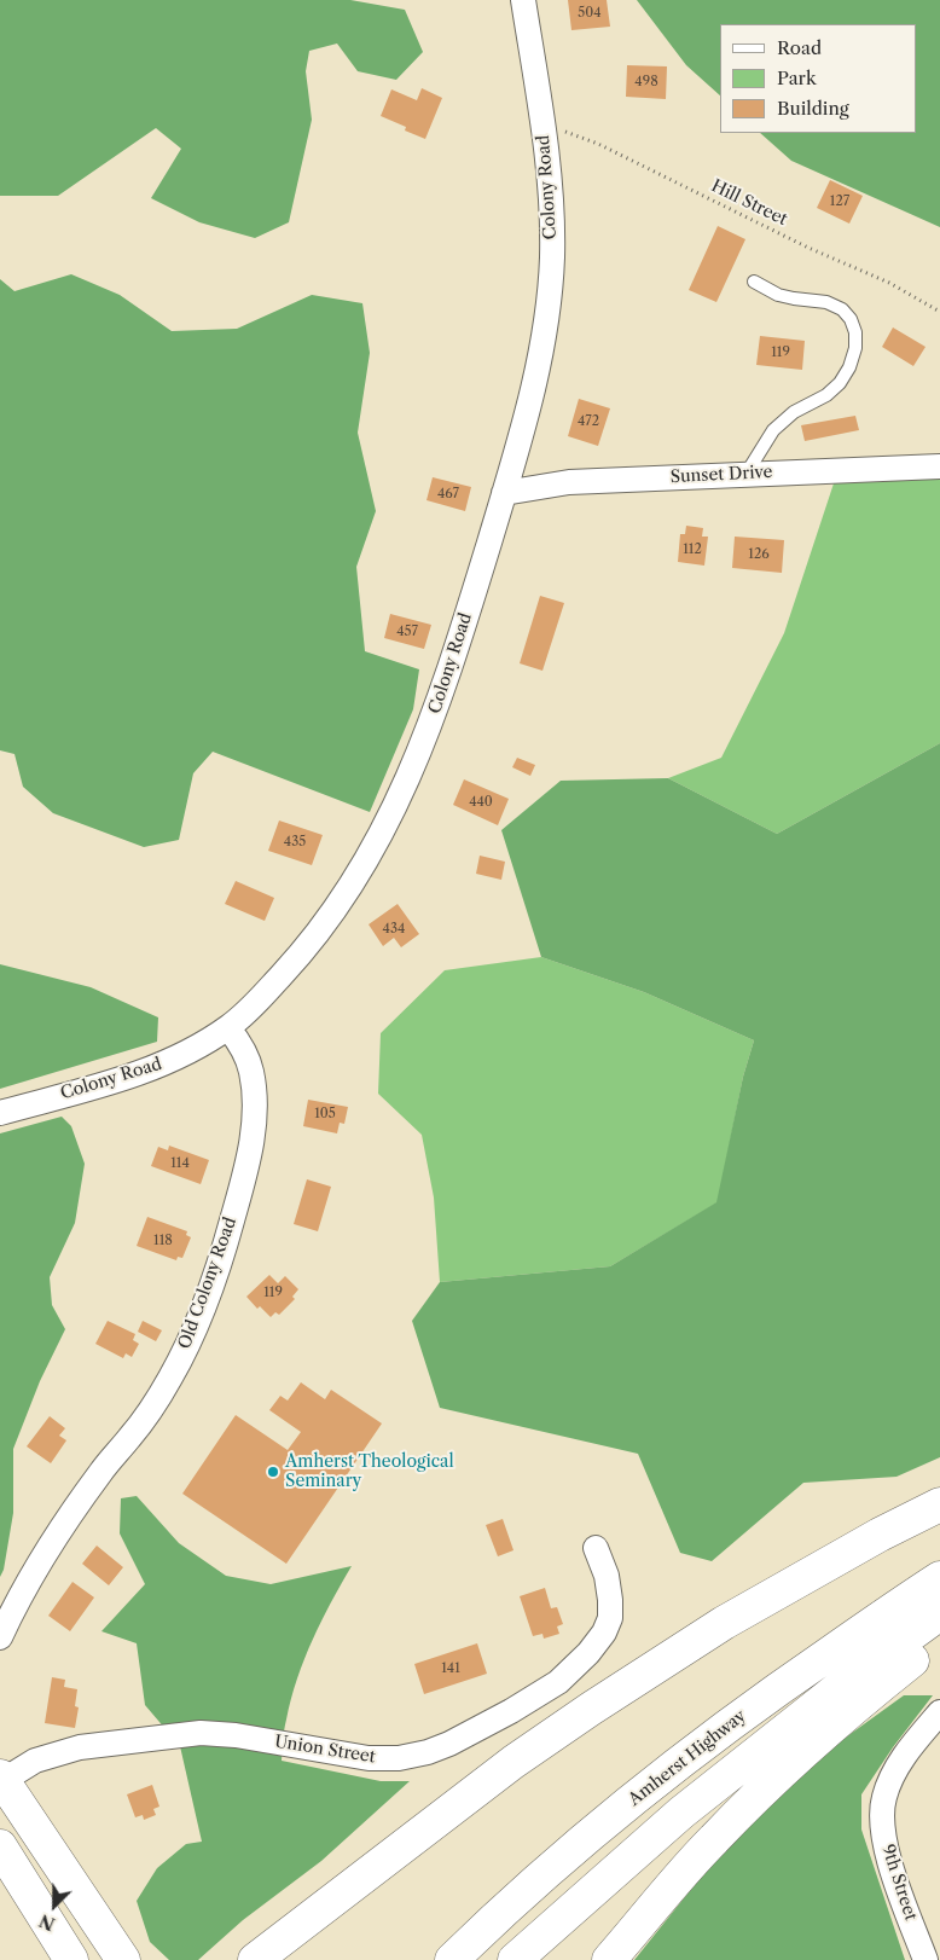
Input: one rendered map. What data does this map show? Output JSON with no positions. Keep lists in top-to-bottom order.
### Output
{
  "streets": {
    "highway": ["Amherst Highway"],
    "street": [
      "Colony Road",
      "Sunset Drive",
      "Old Colony Road",
      "Union Street",
      "9th Street"
    ],
    "path": ["Hill Street"]
  },
  "crossings": [
    ["Colony Road", "Hill Street"],
    ["Colony Road", "Sunset Drive"],
    ["Colony Road", "Old Colony Road"]
  ],
  "places": ["Amherst Theological Seminary"],
  "house_numbers": [
    "504",
    "498",
    "127",
    "119",
    "472",
    "467",
    "112",
    "126",
    "457",
    "440",
    "435",
    "434",
    "105",
    "114",
    "118",
    "119",
    "141"
  ],
  "legend": ["Road", "Park", "Building"],
  "north": "bottom left"
}
